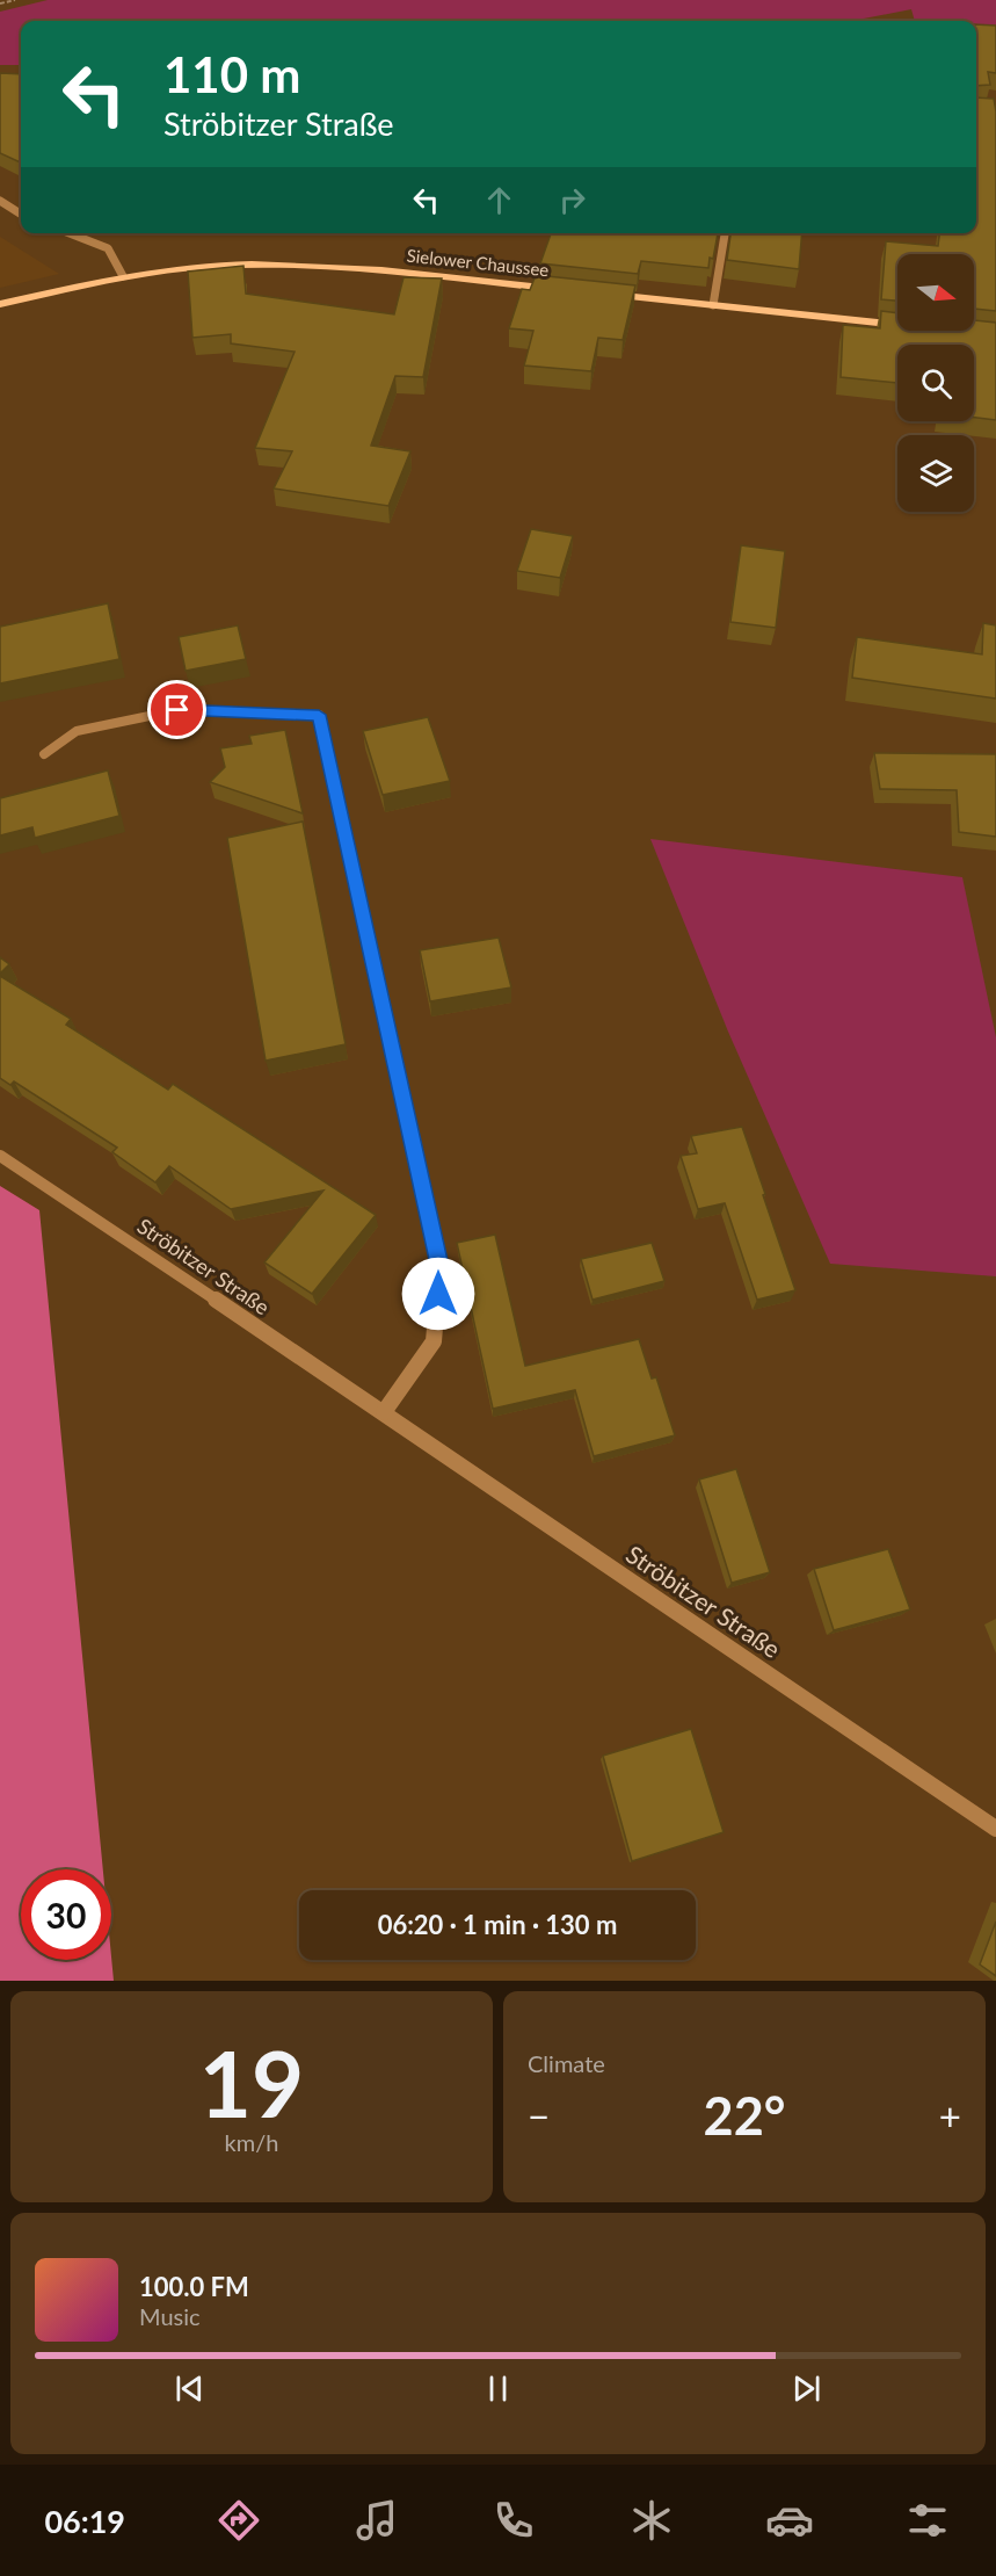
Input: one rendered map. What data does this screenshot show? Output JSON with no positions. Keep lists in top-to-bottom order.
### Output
{
  "streets": {
    "main road": ["Sielower Chaussee"],
    "street": ["Ströbitzer Straße"]
  },
  "north": "right",
  "page": {
    "turn": ["110 m", "Ströbitzer Straße"],
    "limit": "30",
    "trip": "06:20 · 1 min · 130 m",
    "tile": [
      ["19", "km/h"],
      "Climate"
    ],
    "heat": ["−", "22°", "+"],
    "song": ["100.0 FM", "Music"],
    "tabs": "06:19"
  }
}
